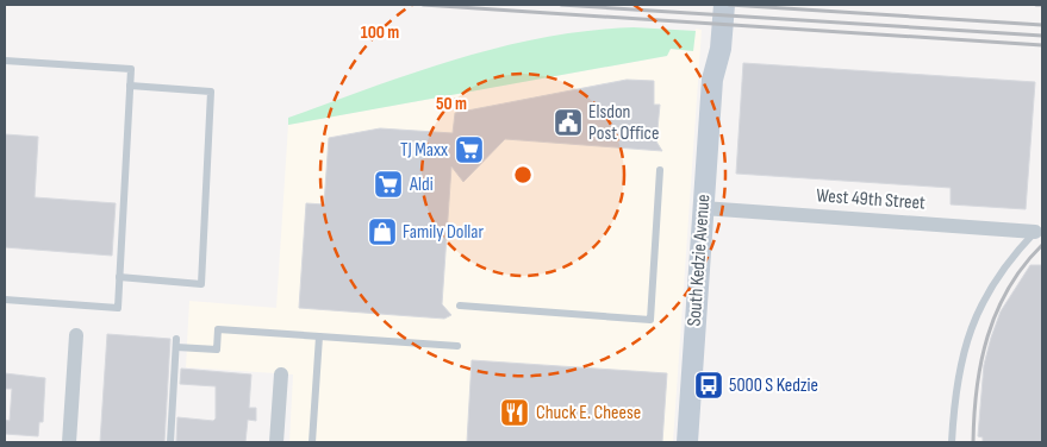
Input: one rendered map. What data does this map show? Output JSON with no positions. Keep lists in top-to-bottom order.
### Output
{
  "streets": {
    "main road": ["South Kedzie Avenue"],
    "street": ["West 49th Street"]
  },
  "crossings": [
    ["West 49th Street", "South Kedzie Avenue"]
  ],
  "places": {
    "public building": ["Elsdon Post Office"],
    "supermarket": ["TJ Maxx", "Aldi"],
    "shop": ["Family Dollar"],
    "bus stop": ["5000 S Kedzie"],
    "restaurant": ["Chuck E. Cheese"]
  },
  "rings": ["100 m", "50 m"]
}
